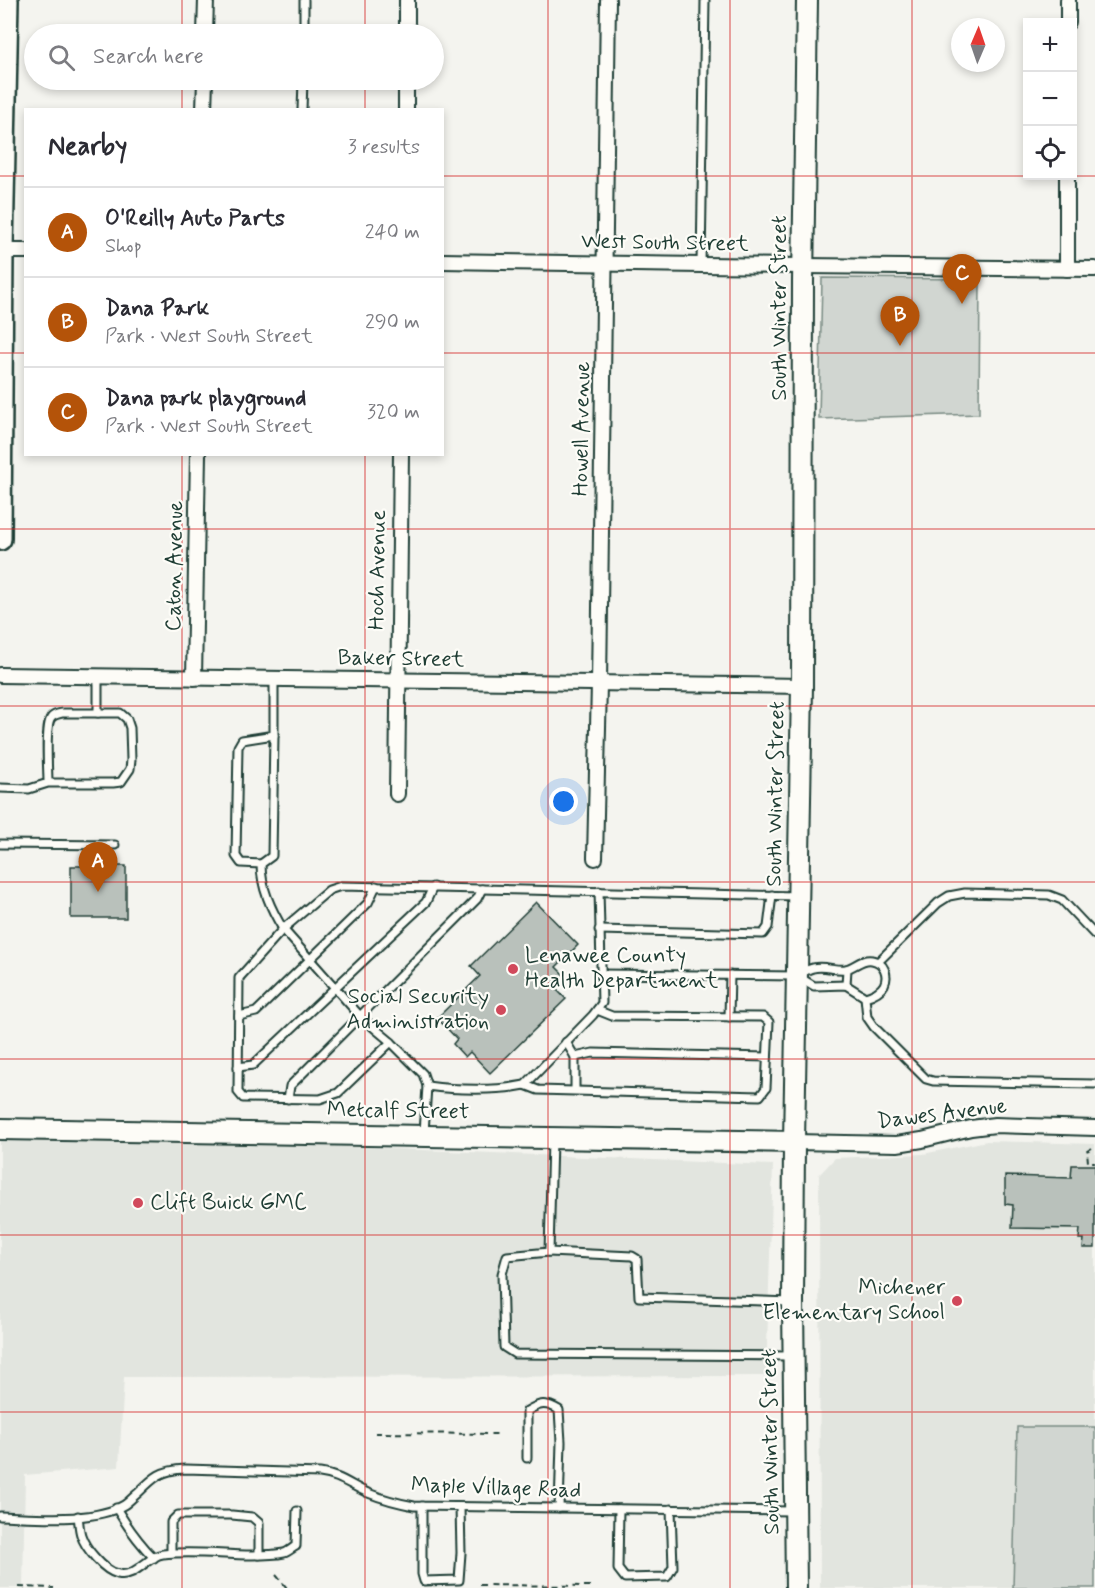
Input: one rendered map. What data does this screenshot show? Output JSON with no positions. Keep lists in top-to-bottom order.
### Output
{
  "streets": {
    "street": [
      "West South Street",
      "South Winter Street",
      "Howell Avenue",
      "Caton Avenue",
      "Hoch Avenue",
      "Baker Street",
      "Metcalf Street",
      "Dawes Avenue"
    ],
    "lane": ["Maple Village Road"]
  },
  "crossings": [
    ["West South Street", "South Winter Street"],
    ["West South Street", "Howell Avenue"],
    ["South Winter Street", "Baker Street"],
    ["South Winter Street", "Metcalf Street"],
    ["South Winter Street", "Dawes Avenue"],
    ["South Winter Street", "Maple Village Road"],
    ["Howell Avenue", "Baker Street"],
    ["Caton Avenue", "Baker Street"],
    ["Hoch Avenue", "Baker Street"],
    ["Metcalf Street", "Dawes Avenue"]
  ],
  "places": [
    "Lenawee County Health Department",
    "Social Security Administration",
    "Clift Buick GMC",
    "Michener Elementary School"
  ],
  "north": "top",
  "page": {
    "map_buttons": ["+", "−"],
    "search": "Search here",
    "heading": ["Nearby", "3 results"],
    "list": [
      {
        "mark": "A",
        "name": "O'Reilly Auto Parts",
        "note": "Shop",
        "value": "240 m"
      },
      {
        "mark": "B",
        "name": "Dana Park",
        "note": "Park · West South Street",
        "value": "290 m"
      },
      {
        "mark": "C",
        "name": "Dana park playground",
        "note": "Park · West South Street",
        "value": "320 m"
      }
    ],
    "pins": ["C", "B", "A"]
  }
}
